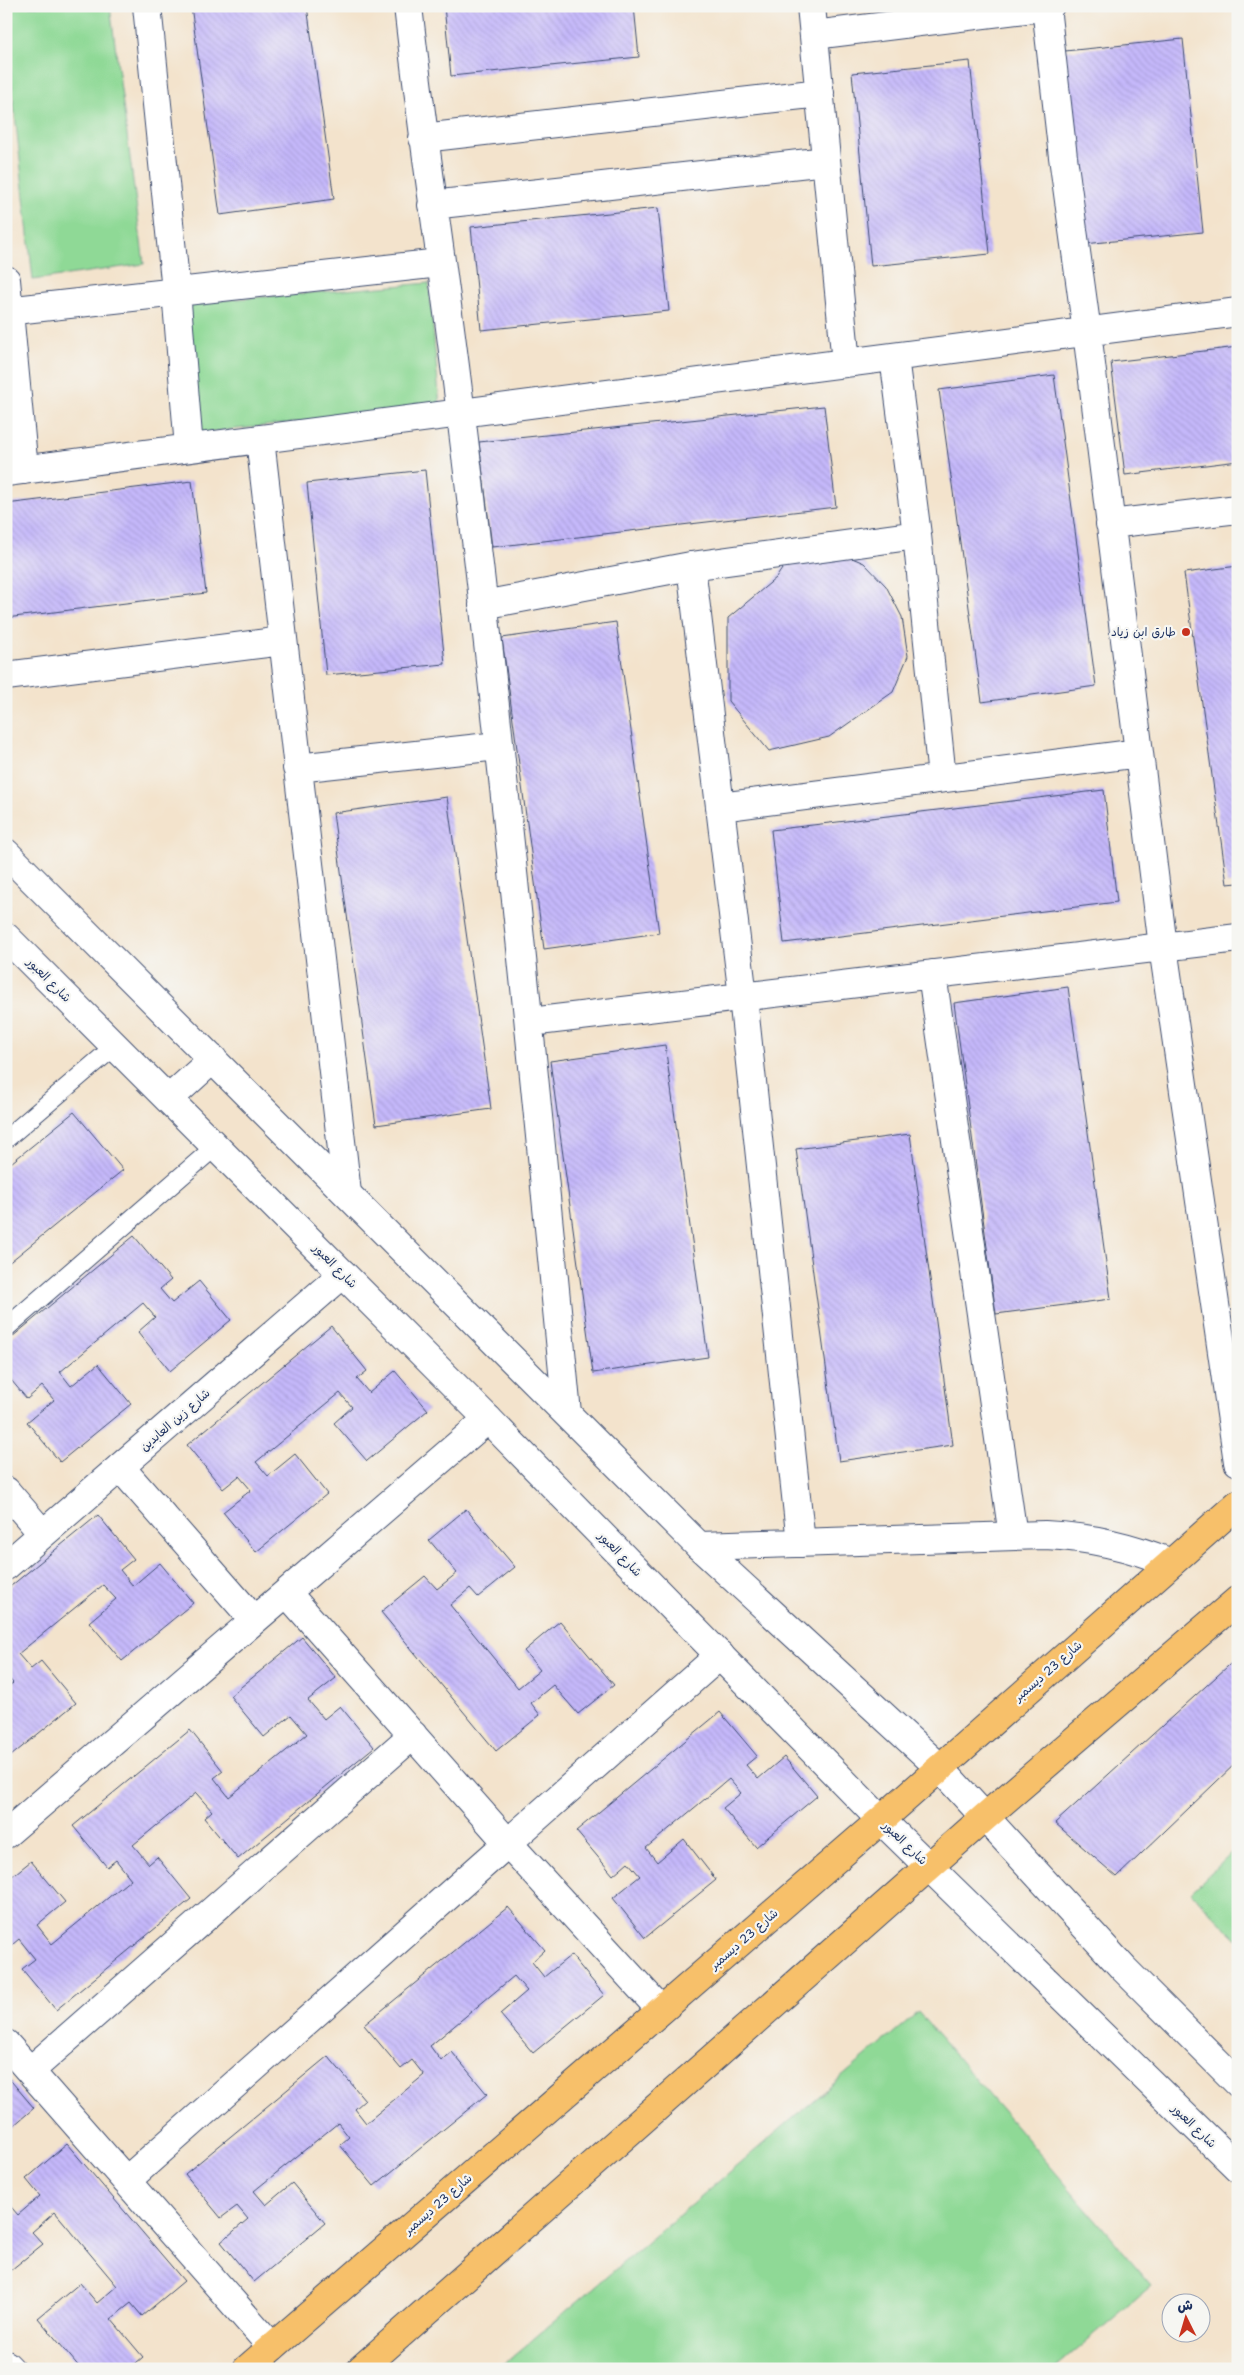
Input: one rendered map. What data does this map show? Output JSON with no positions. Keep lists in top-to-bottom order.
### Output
{
  "streets": {
    "main road": ["شارع 23 ديسمبر"],
    "street": ["شارع العبور", "شارع زين العابدين"]
  },
  "crossings": [
    ["شارع العبور", "شارع زين العابدين"],
    ["شارع العبور", "شارع 23 ديسمبر"]
  ],
  "places": ["طارق ابن زياد"],
  "north": "top"
}
